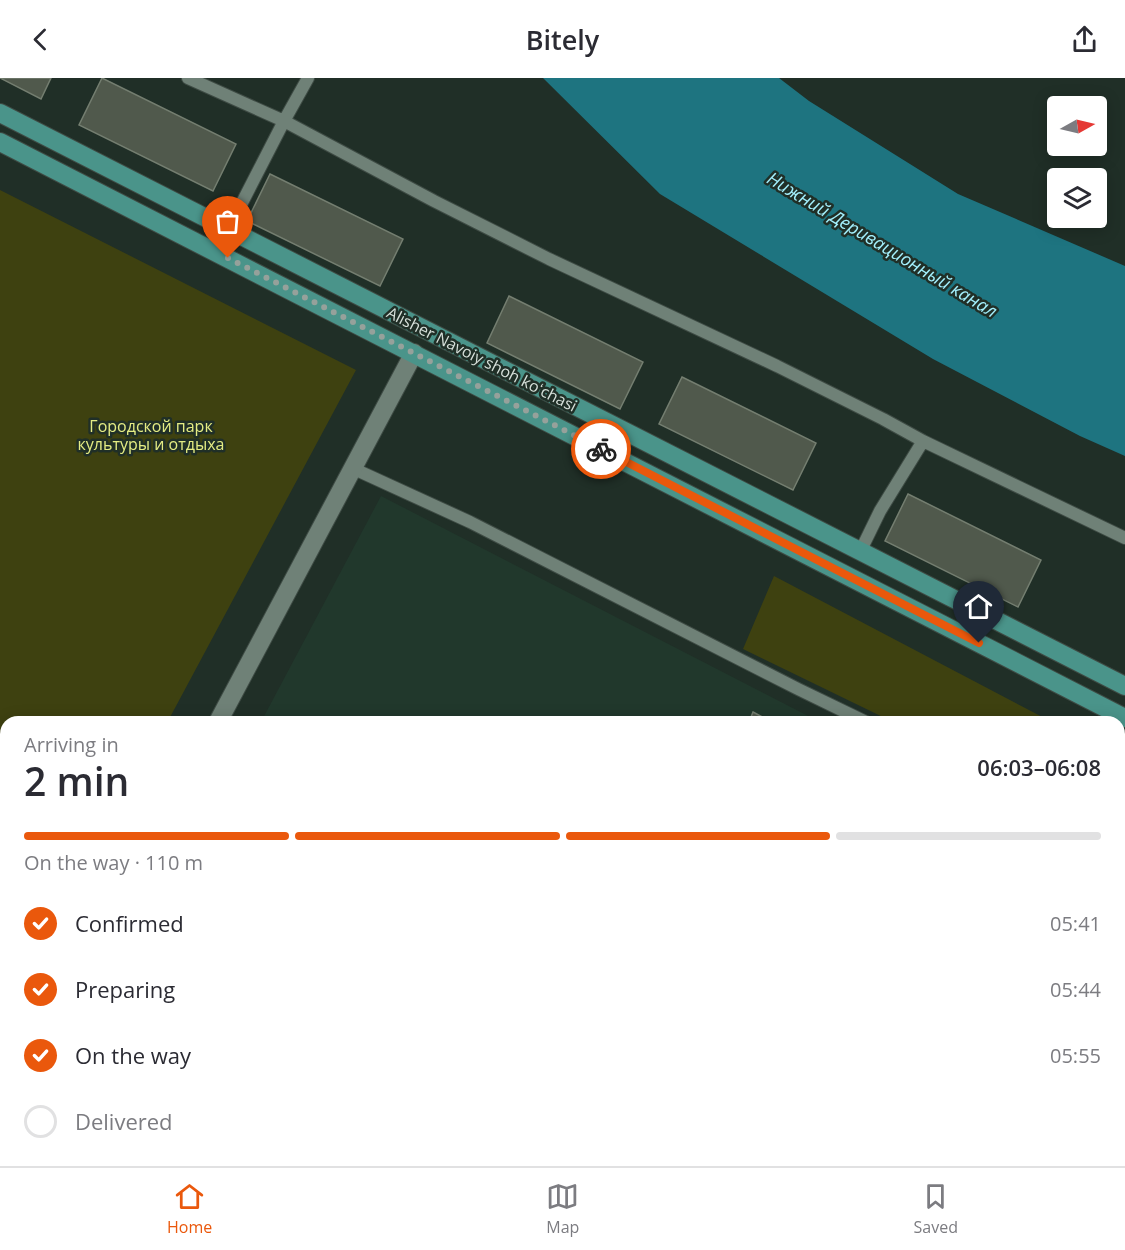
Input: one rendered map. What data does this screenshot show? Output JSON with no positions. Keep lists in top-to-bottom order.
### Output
{
  "streets": {
    "main road": ["Alisher Navoiy shoh koʻchasi"]
  },
  "water": ["Нижний Деривационный канал"],
  "parks": ["Городской парк культуры и отдыха"],
  "north": "right",
  "page": {
    "header": "Bitely",
    "heading": ["2 min", "Arriving in", "06:03–06:08"],
    "bar": "On the way · 110 m",
    "list": [
      ["Confirmed", "05:41"],
      ["Preparing", "05:44"],
      ["On the way", "05:55"],
      "Delivered"
    ],
    "tabs": ["Home", "Map", "Saved"]
  }
}
